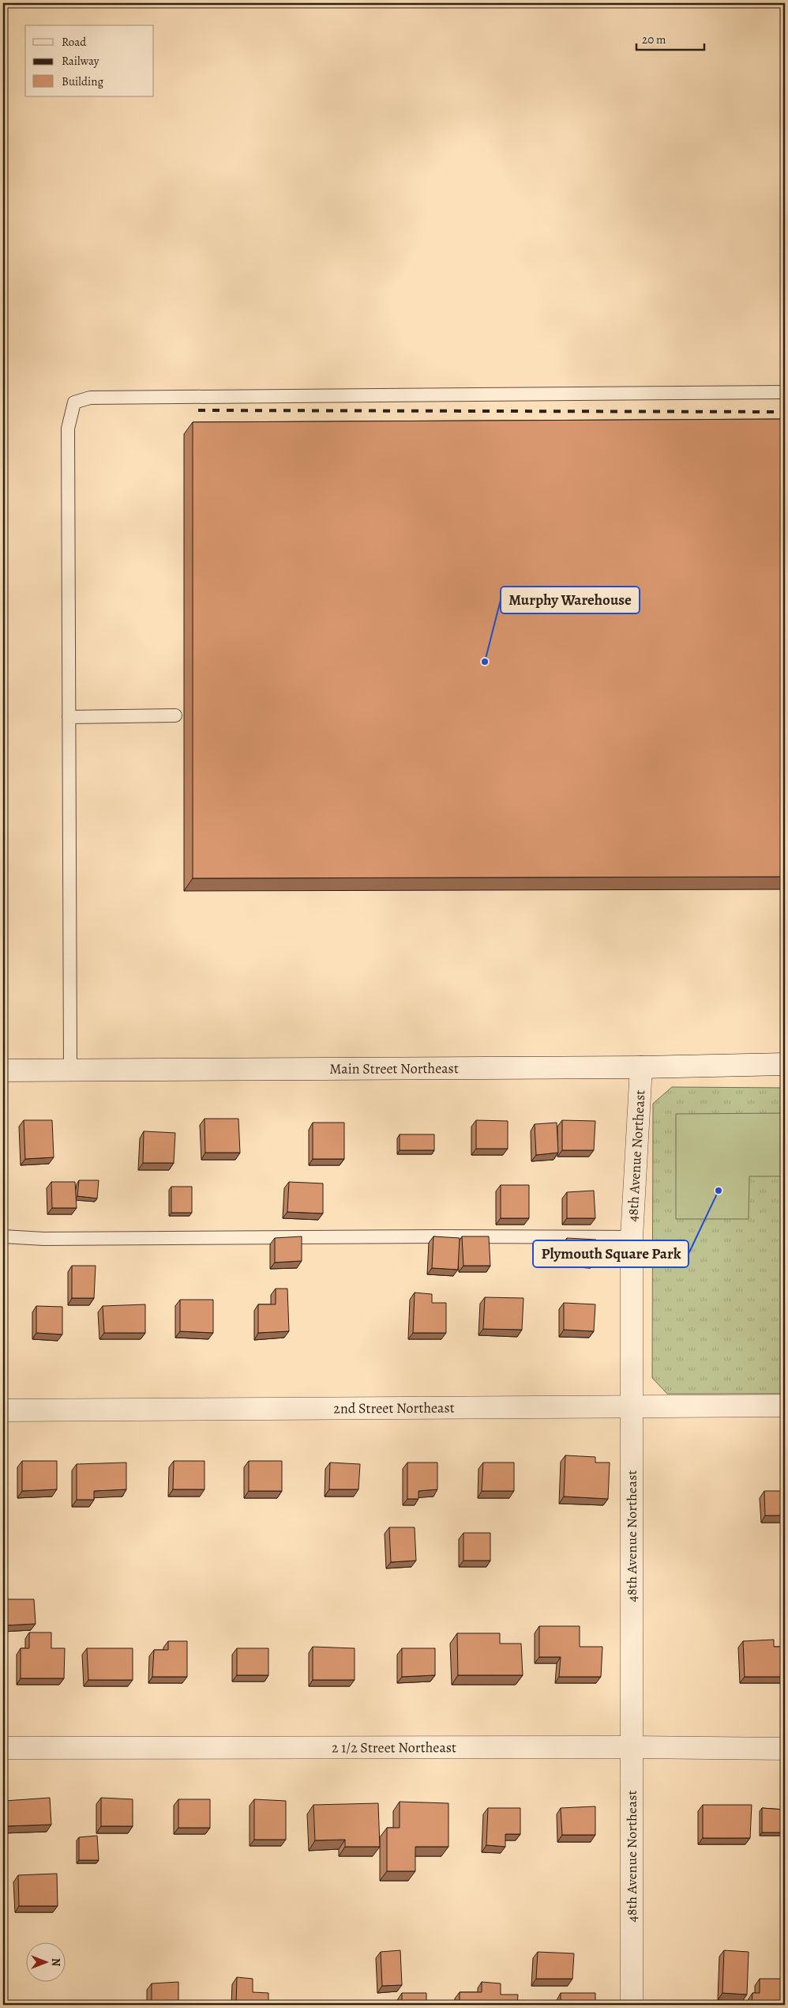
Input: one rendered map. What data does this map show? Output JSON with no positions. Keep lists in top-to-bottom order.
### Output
{
  "streets": {
    "street": [
      "Main Street Northeast",
      "48th Avenue Northeast",
      "2nd Street Northeast",
      "2 1/2 Street Northeast"
    ]
  },
  "crossings": [
    ["Main Street Northeast", "48th Avenue Northeast"],
    ["48th Avenue Northeast", "2nd Street Northeast"],
    ["48th Avenue Northeast", "2 1/2 Street Northeast"]
  ],
  "places": ["Murphy Warehouse", "Plymouth Square Park"],
  "legend": ["Road", "Railway", "Building"],
  "scale_bar": "20 m",
  "north": "right"
}
